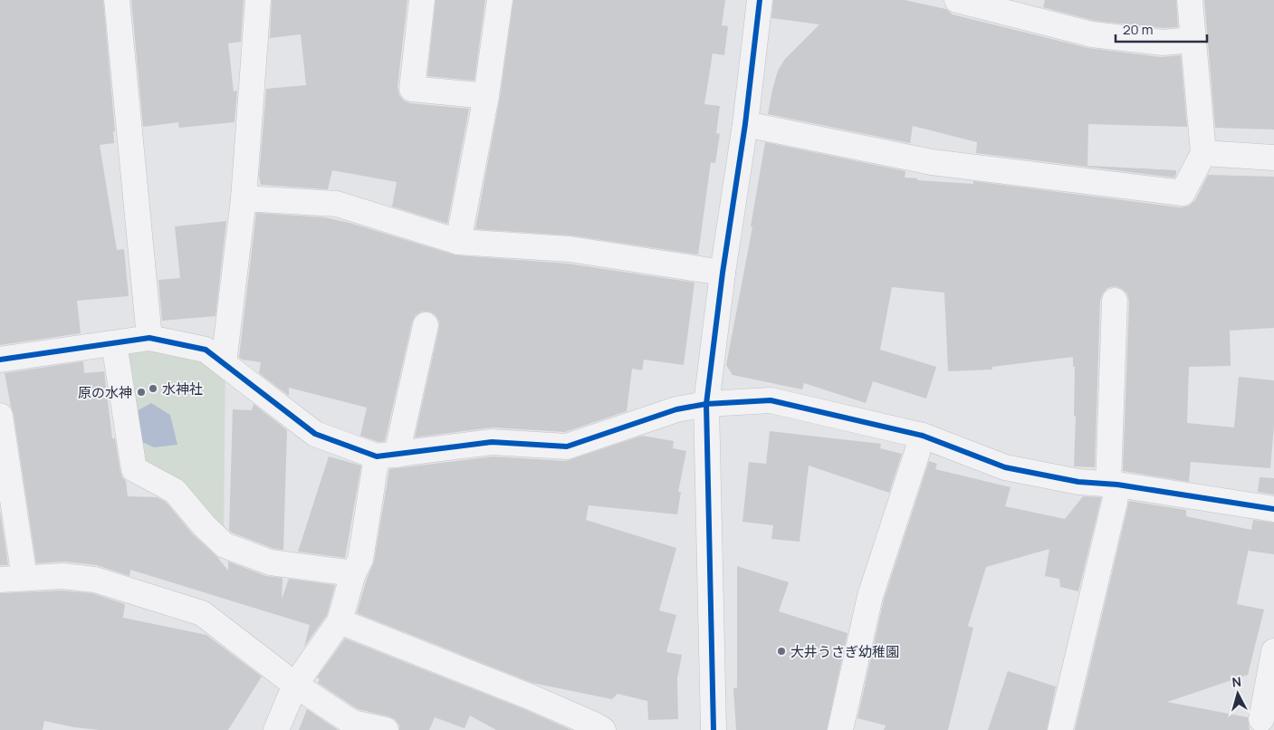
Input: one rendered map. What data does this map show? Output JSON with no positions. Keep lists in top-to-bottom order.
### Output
{
  "places": ["水神社", "原の水神", "大井うさぎ幼稚園"],
  "scale_bar": "20 m",
  "north": "top"
}
